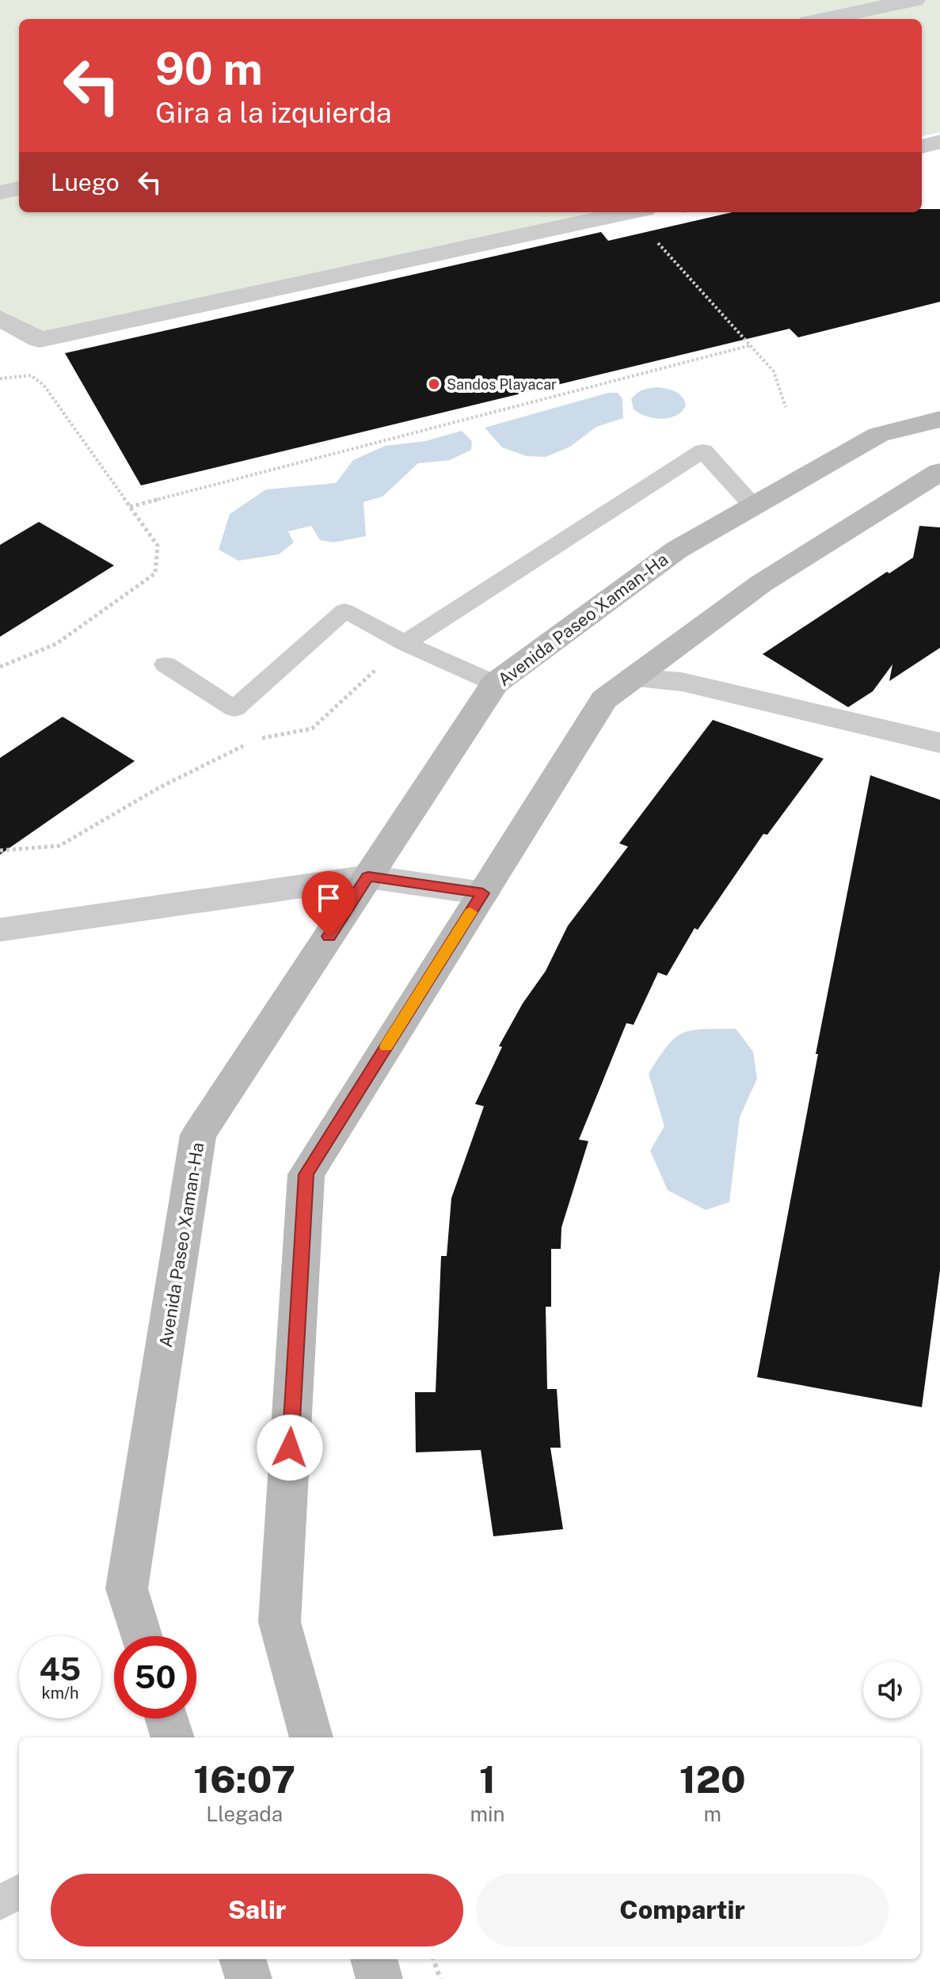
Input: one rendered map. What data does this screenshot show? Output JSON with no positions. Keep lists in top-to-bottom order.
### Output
{
  "streets": {
    "main road": ["Avenida Paseo Xaman-Ha"]
  },
  "places": ["Sandos Playacar"],
  "page": {
    "turn": ["90 m", "Gira a la izquierda"],
    "then": "Luego",
    "speed": "45 km/h",
    "limit": "50",
    "eta": [
      "16:07",
      "Llegada",
      "1",
      "min",
      "120",
      "m"
    ],
    "buttons": ["Salir", "Compartir"]
  }
}
